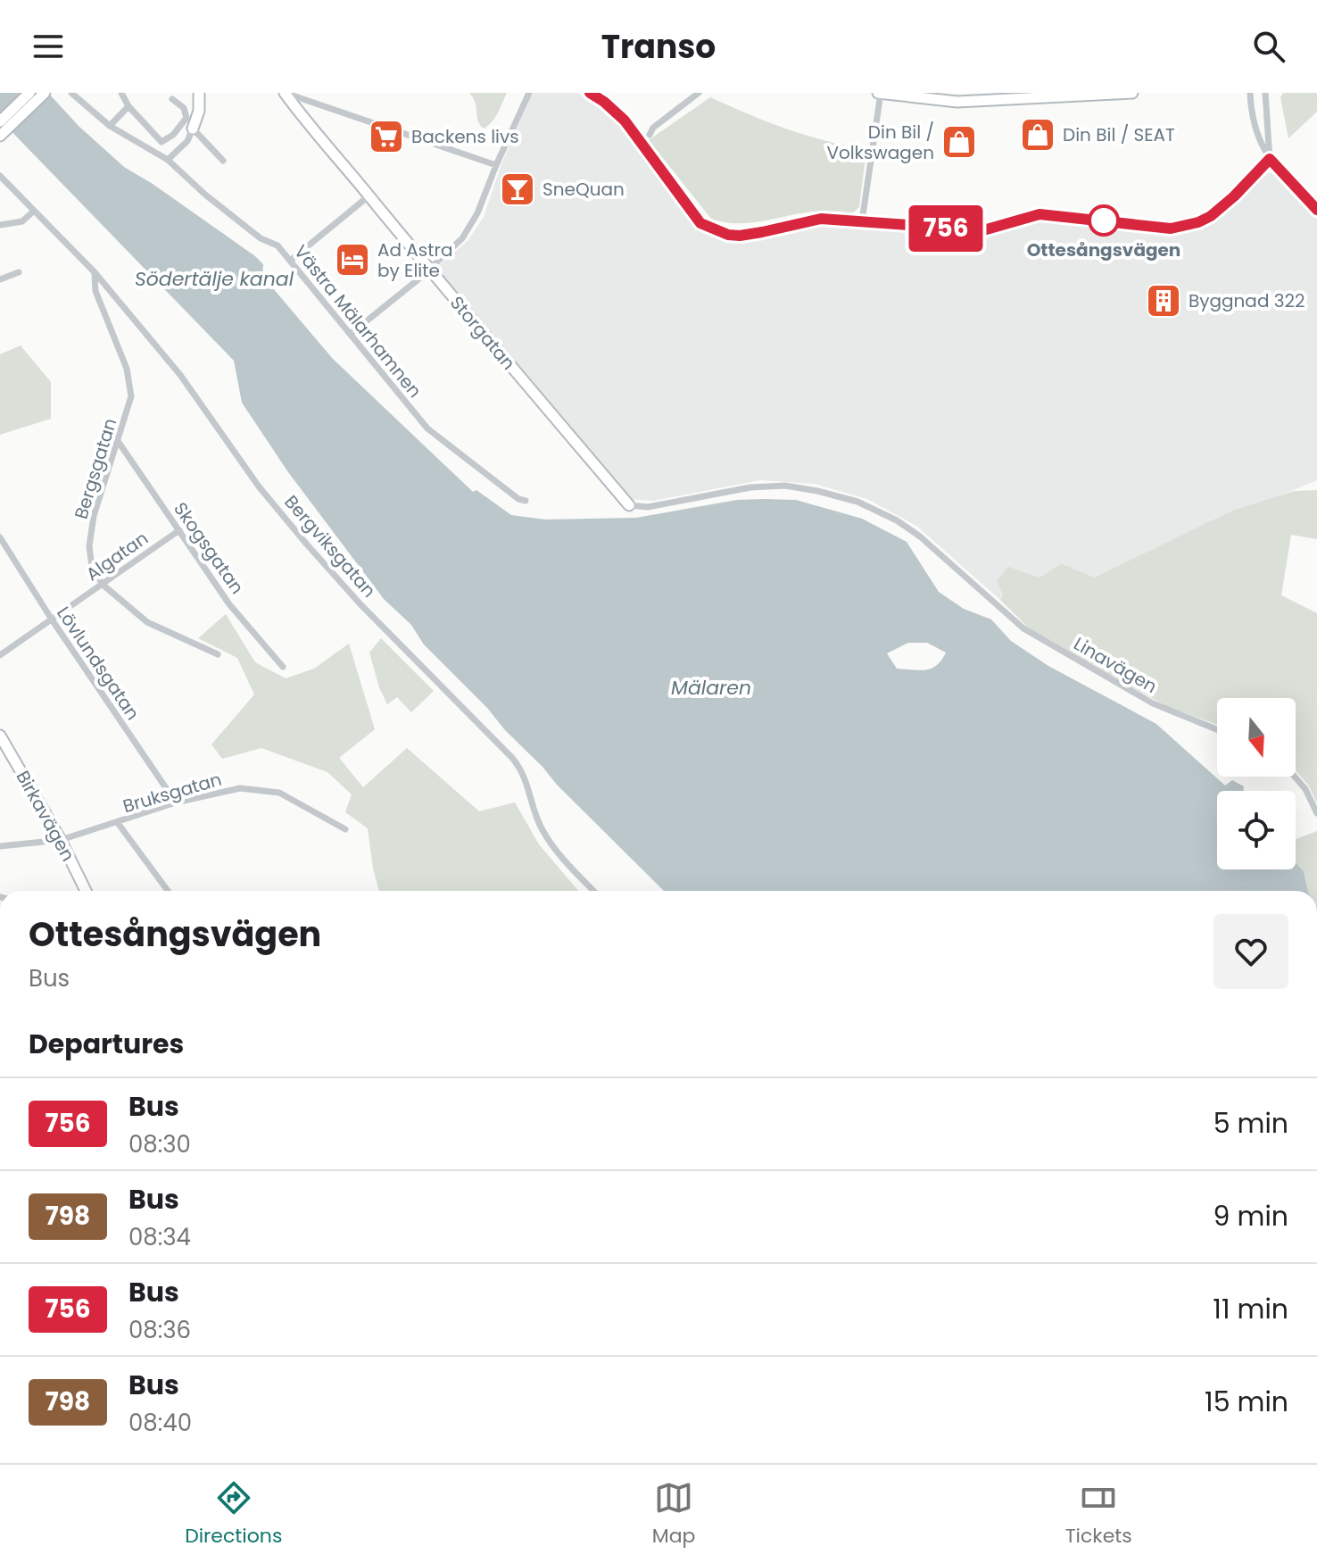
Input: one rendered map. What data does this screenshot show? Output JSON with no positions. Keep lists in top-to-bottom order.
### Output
{
  "streets": {
    "street": [
      "Västra Mälarhamnen",
      "Storgatan",
      "Bergsgatan",
      "Bergviksgatan",
      "Skogsgatan",
      "Algatan",
      "Lövlundsgatan",
      "Linavägen",
      "Bruksgatan",
      "Birkavägen"
    ]
  },
  "crossings": [
    ["Storgatan", "Linavägen"],
    ["Bergsgatan", "Bergviksgatan"],
    ["Bergsgatan", "Skogsgatan"],
    ["Bergsgatan", "Algatan"],
    ["Skogsgatan", "Algatan"],
    ["Algatan", "Lövlundsgatan"],
    ["Lövlundsgatan", "Bruksgatan"],
    ["Bruksgatan", "Birkavägen"]
  ],
  "water": ["Södertälje kanal", "Mälaren"],
  "places": {
    "shop": ["Din Bil / SEAT", "Din Bil / Volkswagen"],
    "supermarket": ["Backens livs"],
    "bar": ["SneQuan"],
    "other": ["Ottesångsvägen"],
    "hotel": ["Ad Astra by Elite"],
    "building": ["Byggnad 322"]
  },
  "lines": ["bus line 756"],
  "north": "bottom",
  "page": {
    "header": "Transo",
    "on_map": "756",
    "heading": [
      ["Ottesångsvägen", "Bus"],
      "Departures"
    ],
    "list": [
      {
        "mark": "756",
        "name": "Bus",
        "note": "08:30",
        "value": "5 min"
      },
      {
        "mark": "798",
        "name": "Bus",
        "note": "08:34",
        "value": "9 min"
      },
      {
        "mark": "756",
        "name": "Bus",
        "note": "08:36",
        "value": "11 min"
      },
      {
        "mark": "798",
        "name": "Bus",
        "note": "08:40",
        "value": "15 min"
      }
    ],
    "tabs": ["Directions", "Map", "Tickets"]
  }
}
